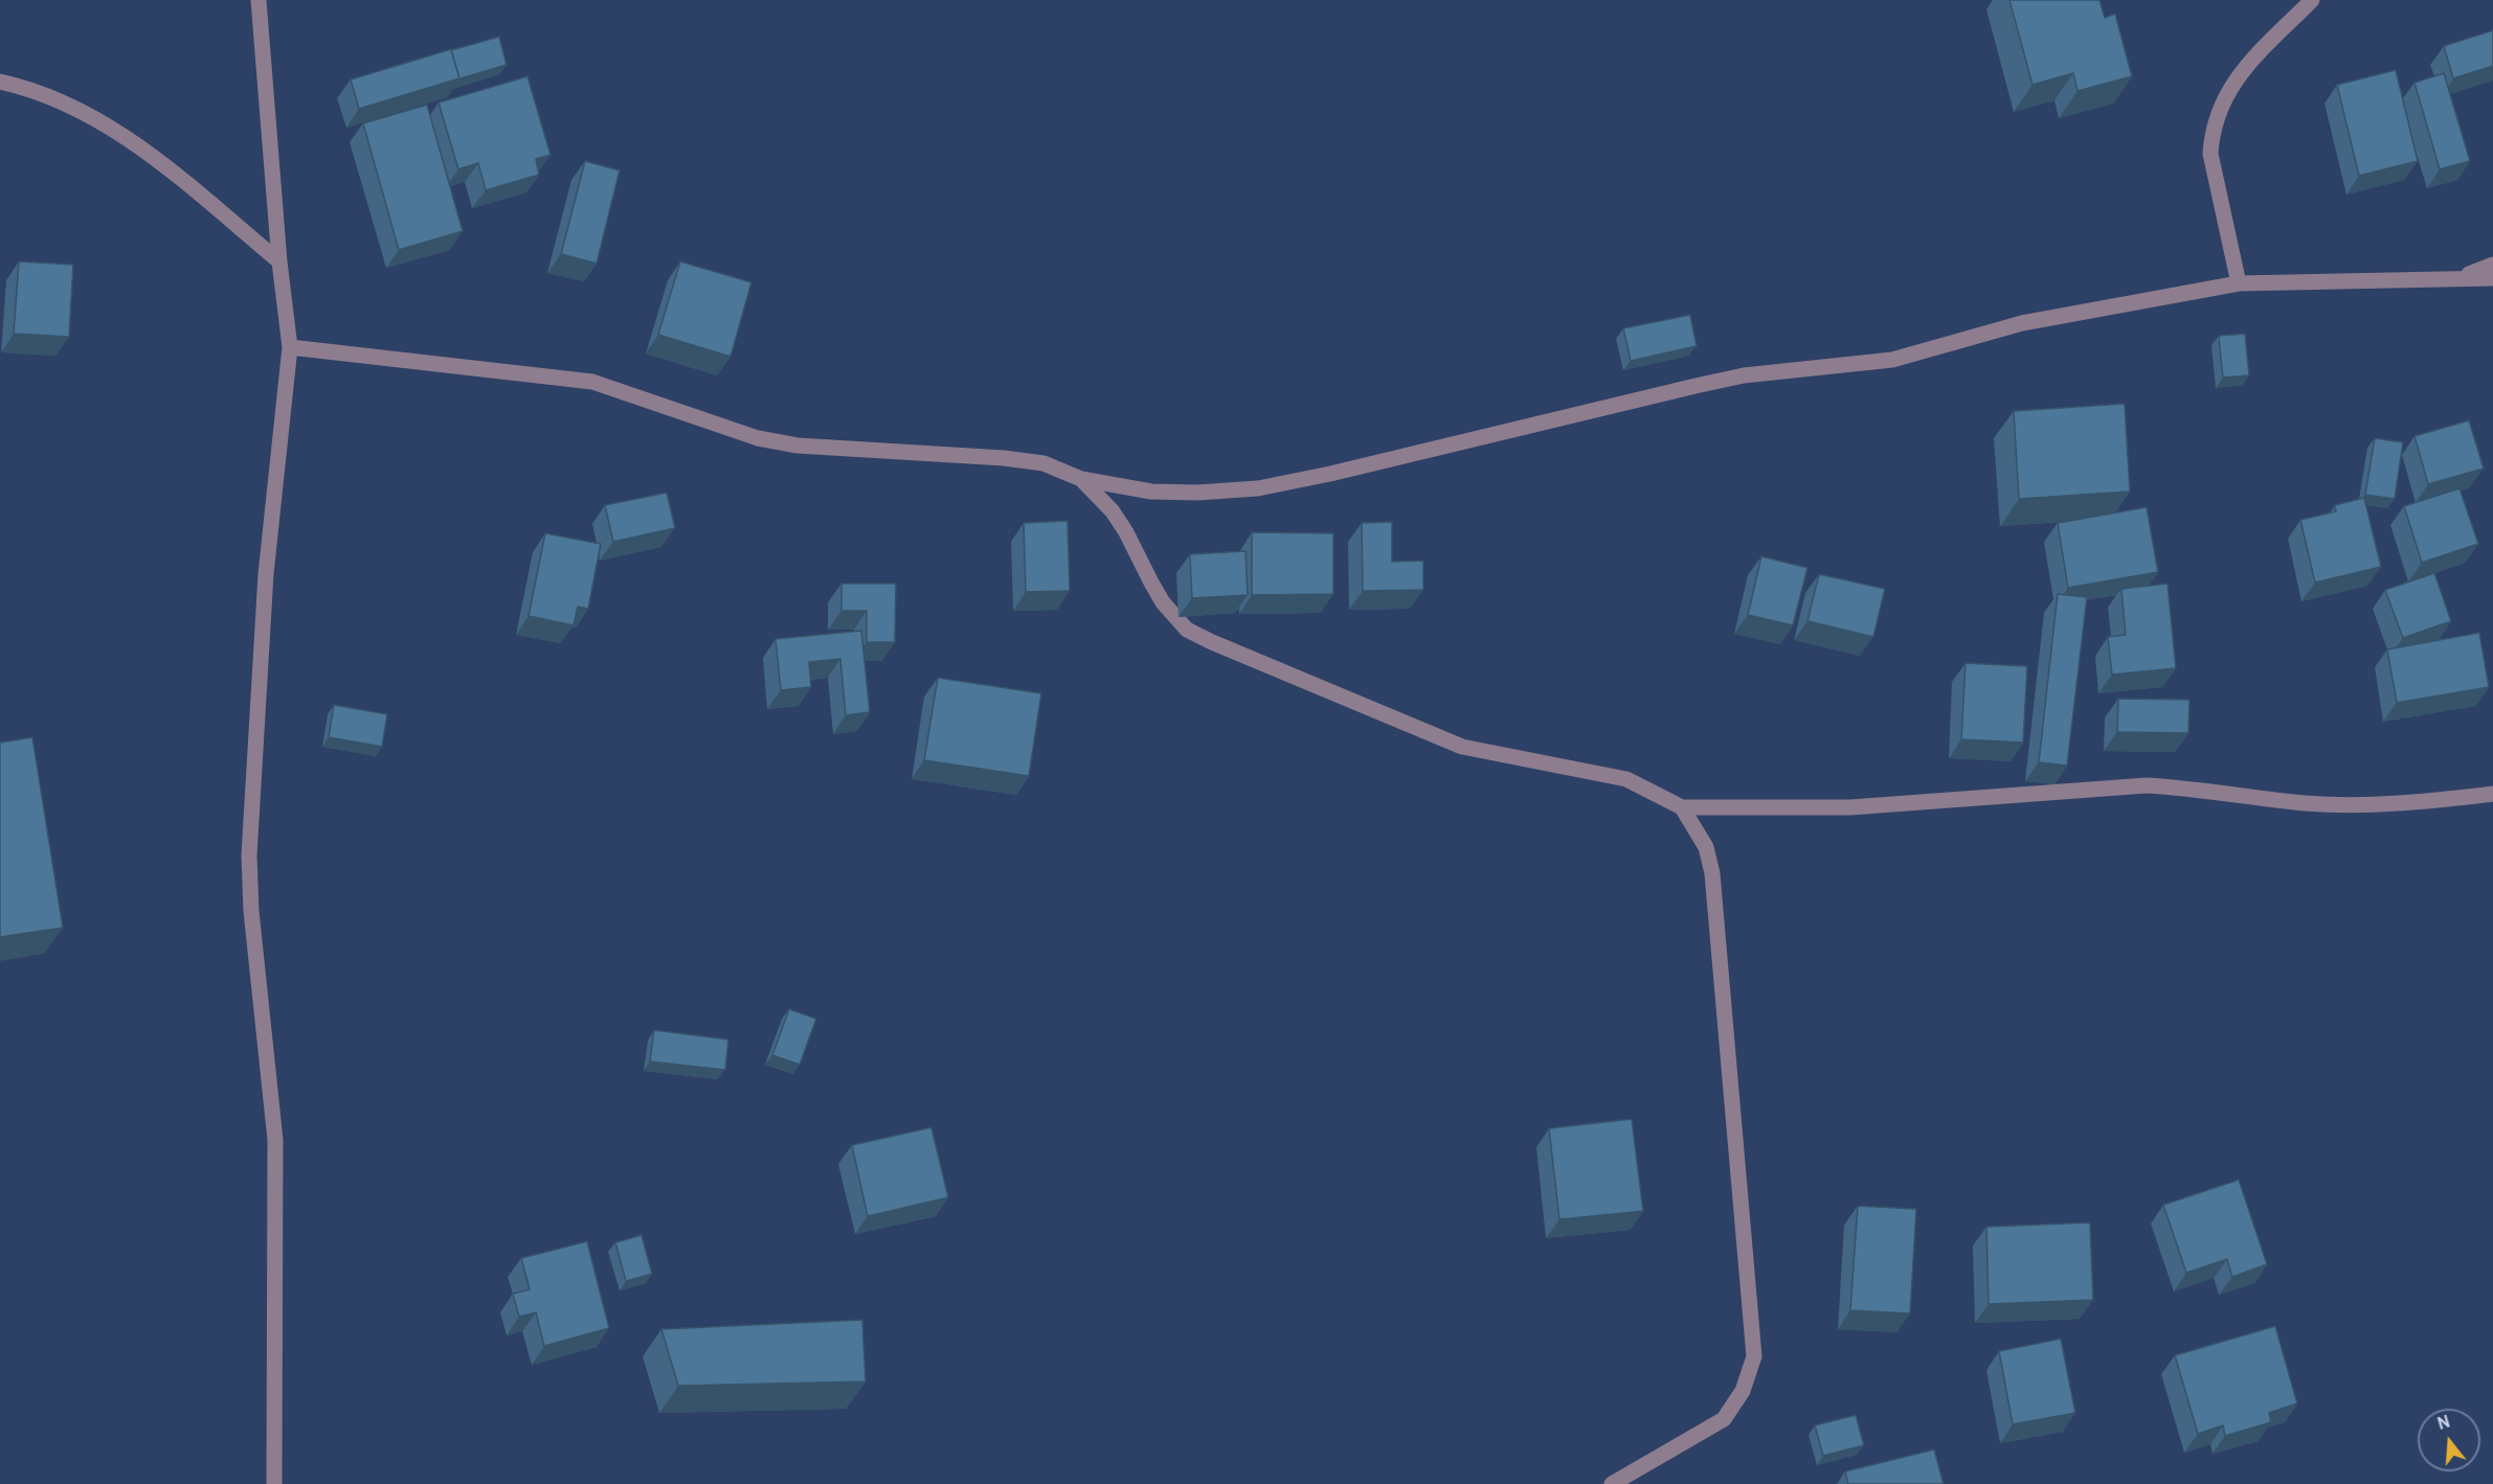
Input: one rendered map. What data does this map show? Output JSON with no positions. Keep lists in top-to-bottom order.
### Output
{
  "north": "top"
}
